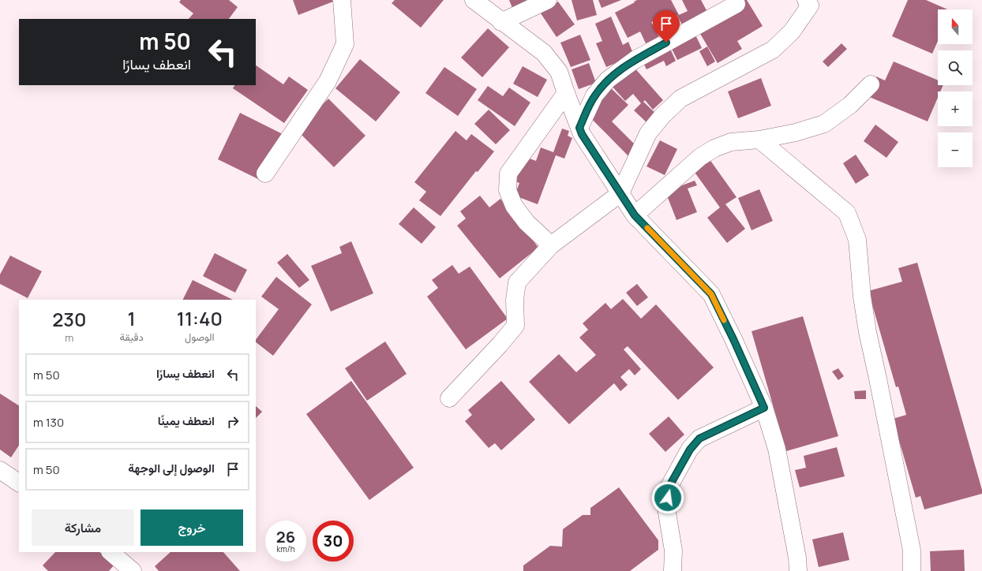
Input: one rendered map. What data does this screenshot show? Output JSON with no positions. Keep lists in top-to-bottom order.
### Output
{
  "north": "top",
  "page": {
    "map_buttons": ["+", "−"],
    "turn": ["50 m", "انعطف يسارًا"],
    "eta": [
      "11:40",
      "الوصول",
      "1",
      "دقيقة",
      "230",
      "m"
    ],
    "list": [
      {
        "name": "انعطف يسارًا",
        "value": "50 m"
      },
      {
        "name": "انعطف يمينًا",
        "value": "130 m"
      },
      {
        "name": "الوصول إلى الوجهة",
        "value": "50 m"
      }
    ],
    "buttons": ["خروج", "مشاركة"],
    "speed": "26 km/h",
    "limit": "30"
  }
}
